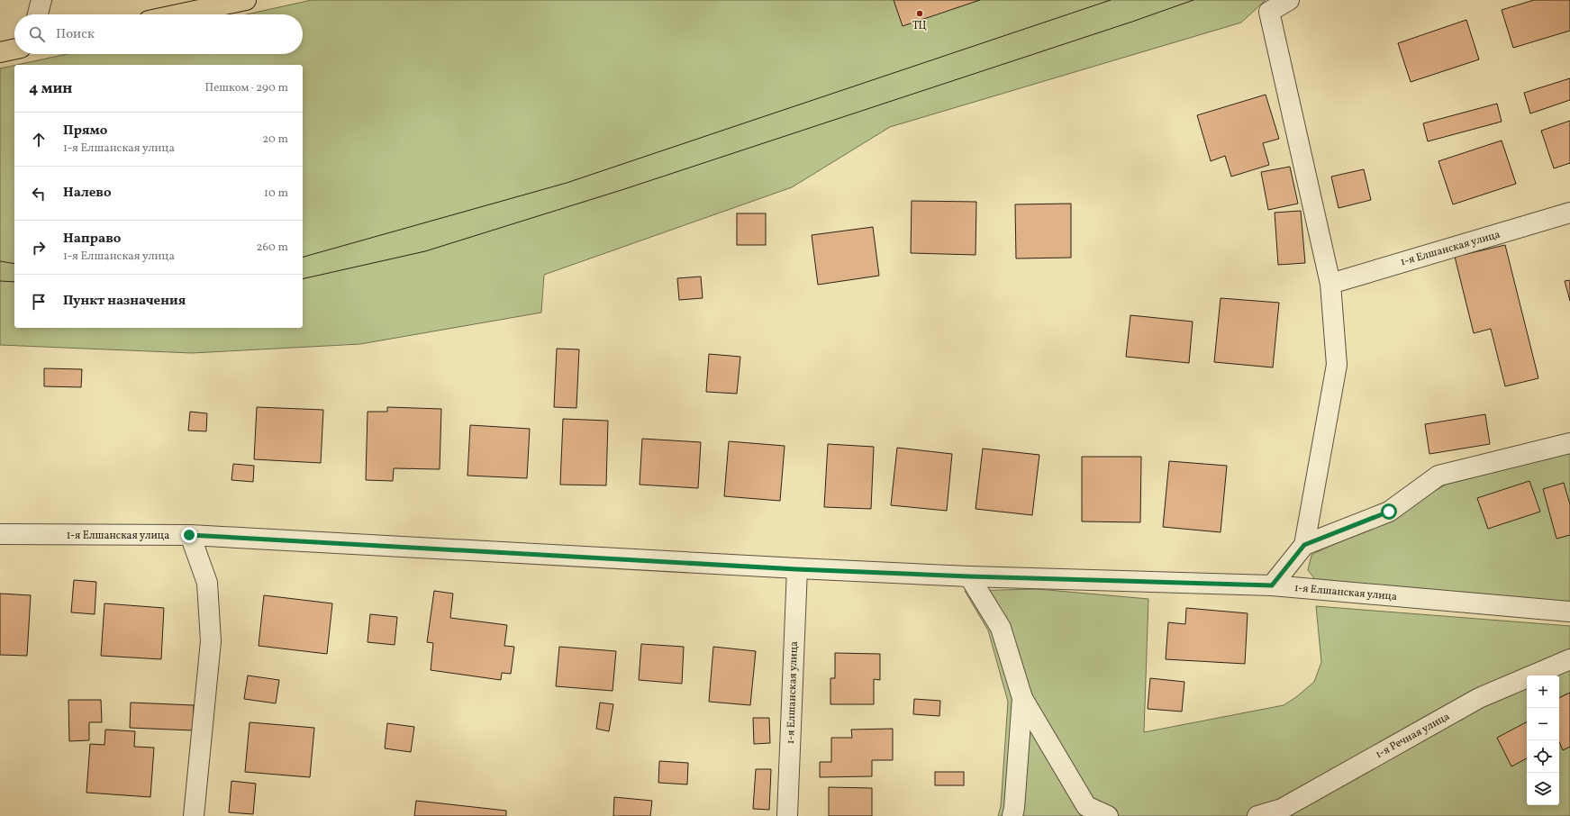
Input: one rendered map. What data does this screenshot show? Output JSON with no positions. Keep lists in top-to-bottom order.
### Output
{
  "streets": {
    "street": ["1-я Елшанская улица", "1-я Речная улица"]
  },
  "places": ["ТЦ"],
  "page": {
    "search": "Поиск",
    "heading": ["4 мин", "Пешком · 290 m"],
    "list": [
      ["Прямо", "1-я Елшанская улица", "20 m"],
      ["Налево", "10 m"],
      ["Направо", "1-я Елшанская улица", "260 m"],
      "Пункт назначения"
    ],
    "map_buttons": ["+", "−"]
  }
}
